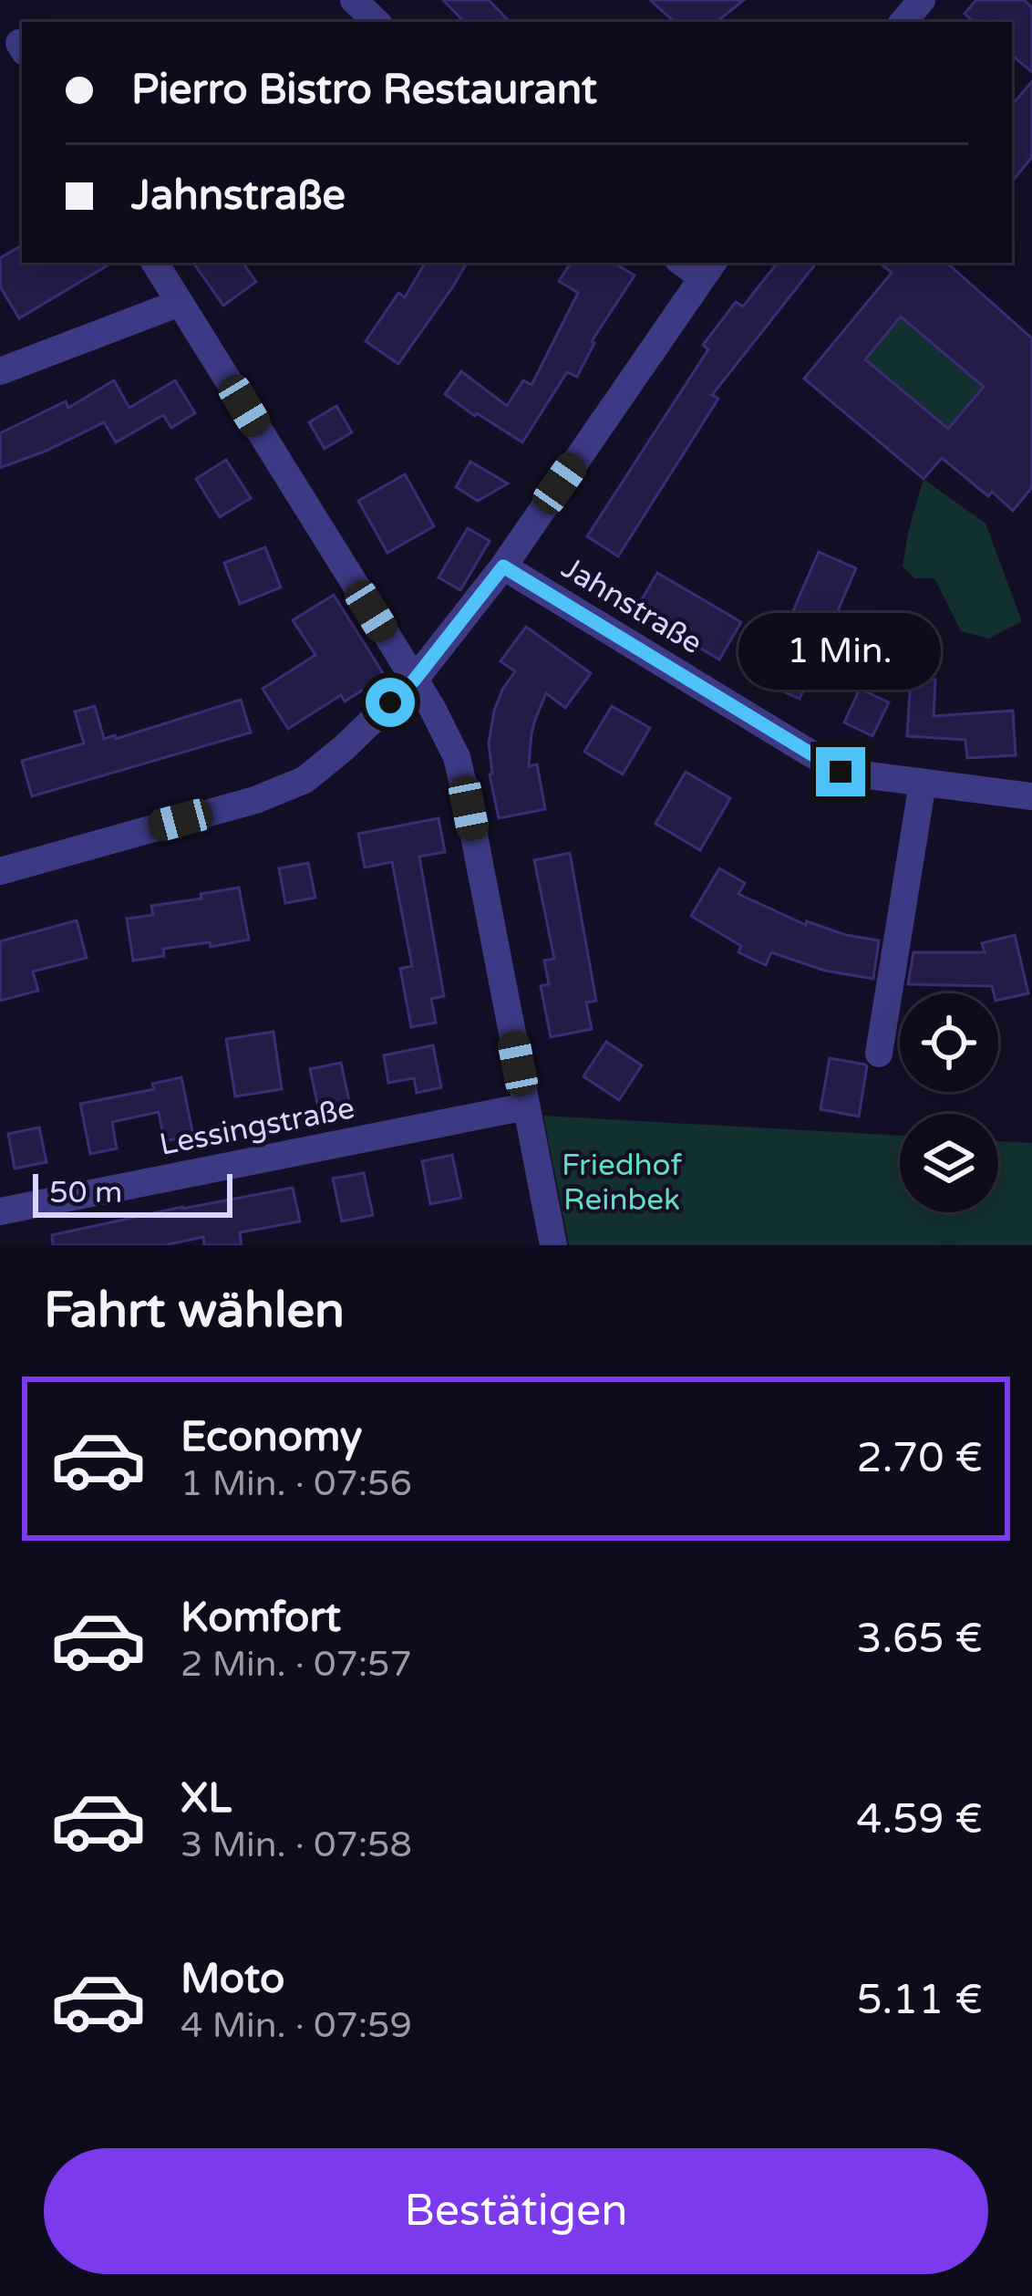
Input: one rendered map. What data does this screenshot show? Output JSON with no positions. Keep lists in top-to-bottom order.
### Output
{
  "streets": {
    "street": ["Jahnstraße", "Lessingstraße"]
  },
  "parks": ["Friedhof Reinbek"],
  "scale_bar": "50 m",
  "page": {
    "banner": ["Pierro Bistro Restaurant", "Jahnstraße"],
    "bubble": "1 Min.",
    "scale": "50 m",
    "heading": "Fahrt wählen",
    "list": [
      {
        "name": "Economy",
        "note": "1 Min. · 07:56",
        "value": "2.70 €"
      },
      {
        "name": "Komfort",
        "note": "2 Min. · 07:57",
        "value": "3.65 €"
      },
      {
        "name": "XL",
        "note": "3 Min. · 07:58",
        "value": "4.59 €"
      },
      {
        "name": "Moto",
        "note": "4 Min. · 07:59",
        "value": "5.11 €"
      }
    ],
    "buttons": "Bestätigen"
  }
}
